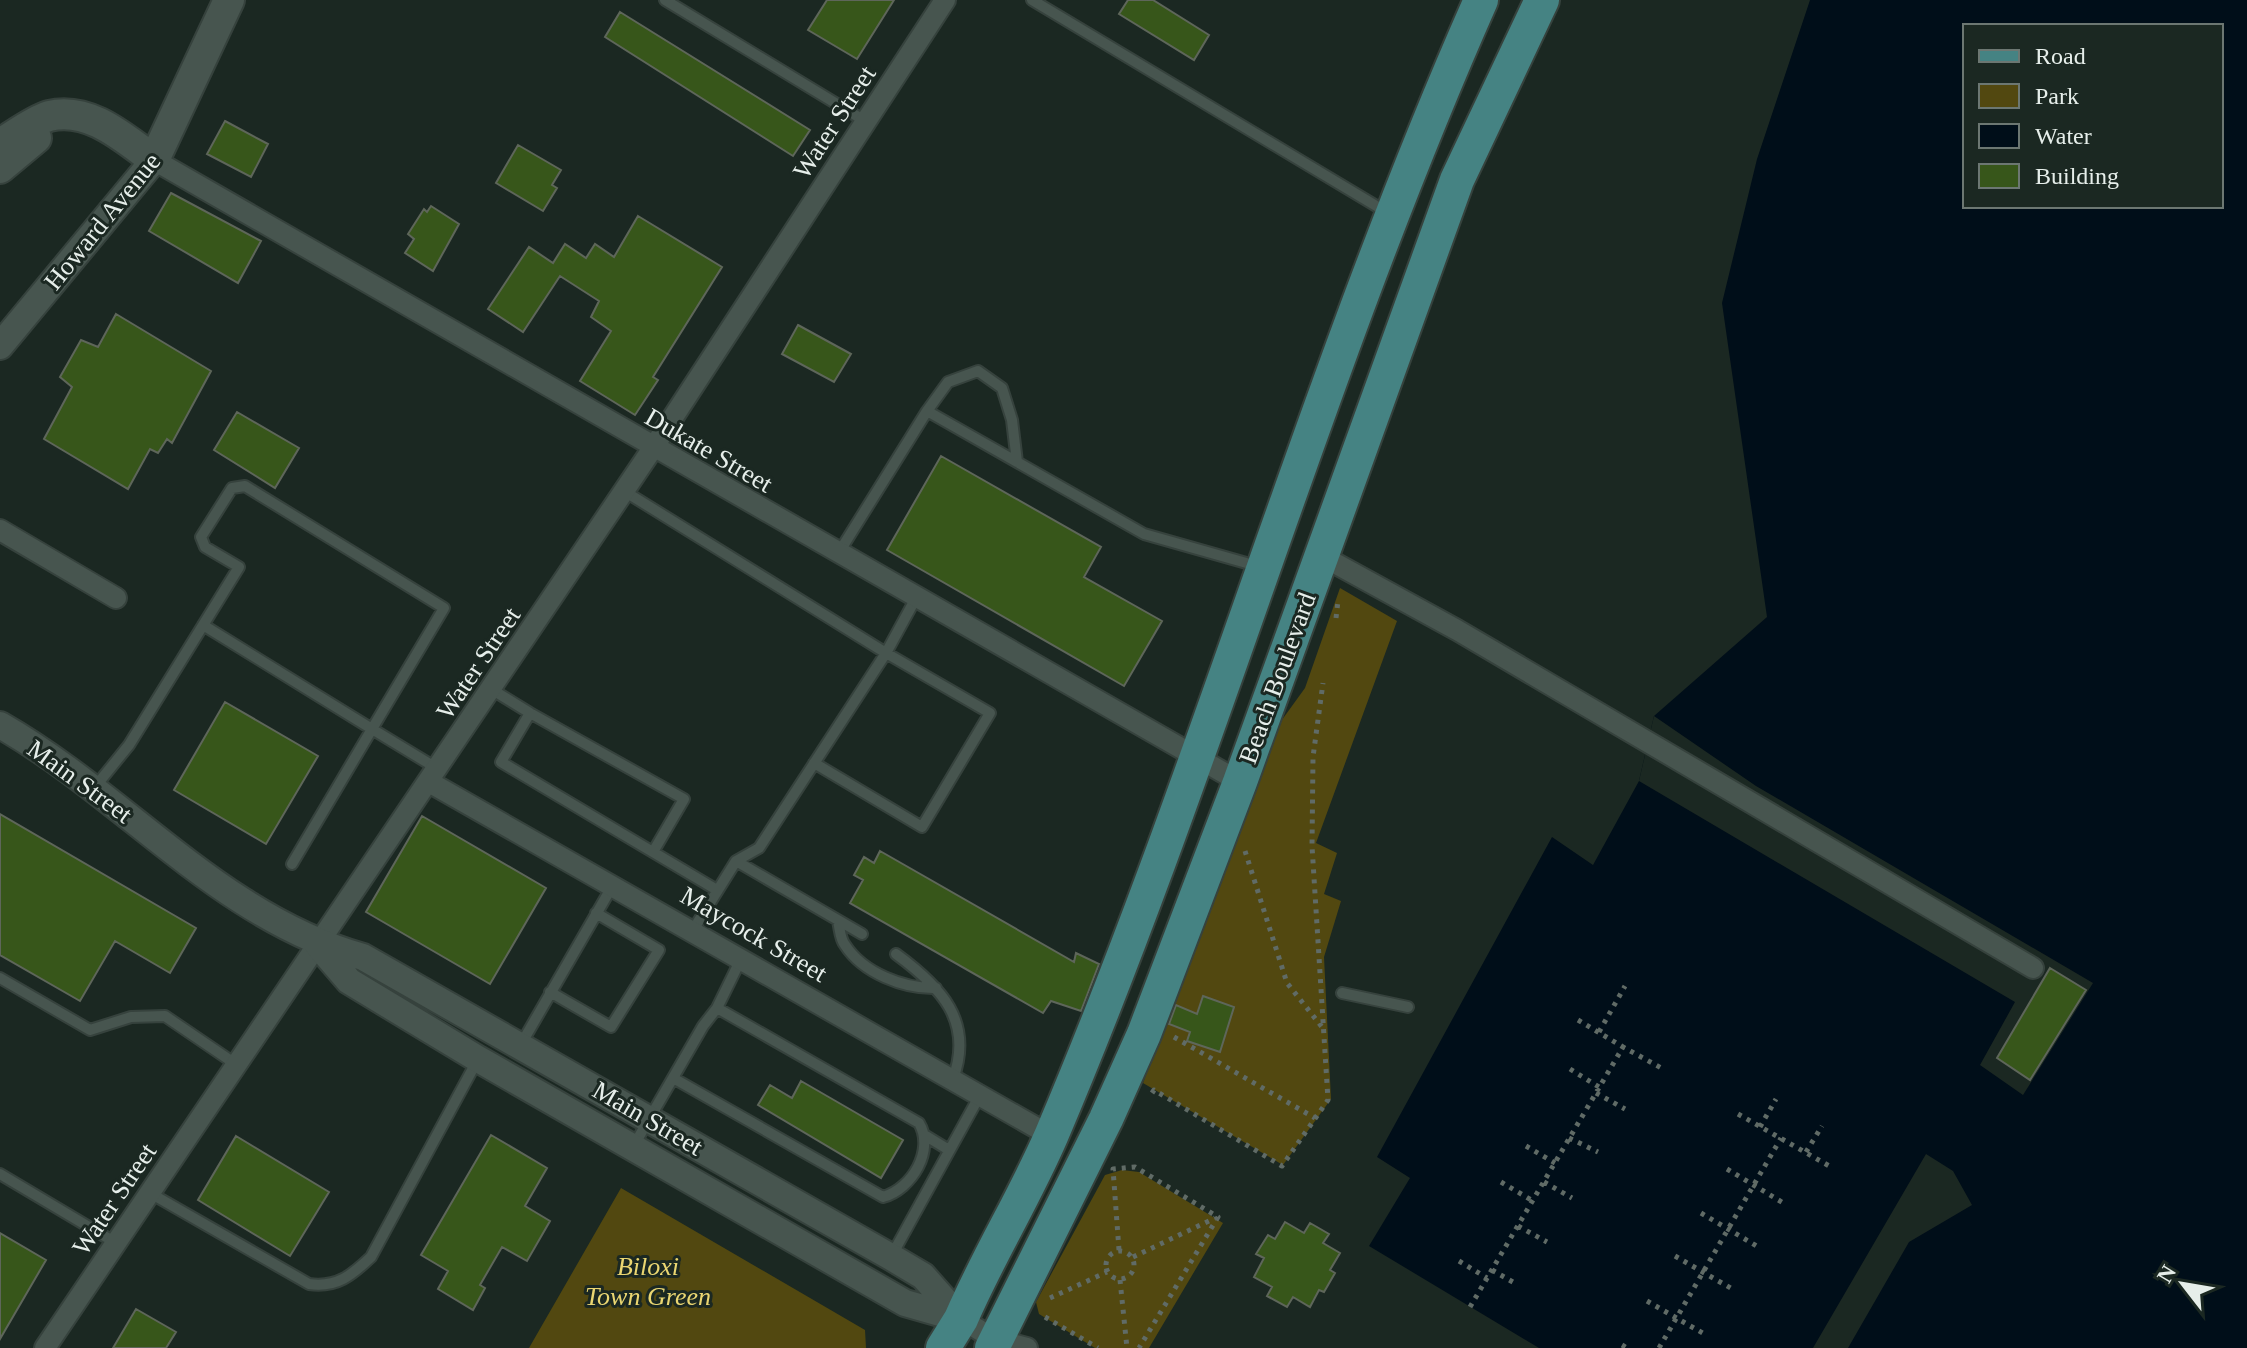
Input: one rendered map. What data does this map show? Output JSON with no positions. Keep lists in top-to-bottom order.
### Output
{
  "streets": {
    "main road": ["Howard Avenue", "Beach Boulevard"],
    "street": [
      "Water Street",
      "Dukate Street",
      "Main Street",
      "Maycock Street"
    ]
  },
  "crossings": [
    ["Water Street", "Dukate Street"],
    ["Water Street", "Main Street"],
    ["Water Street", "Maycock Street"],
    ["Howard Avenue", "Dukate Street"],
    ["Dukate Street", "Beach Boulevard"],
    ["Beach Boulevard", "Main Street"],
    ["Beach Boulevard", "Maycock Street"]
  ],
  "parks": ["Biloxi Town Green"],
  "legend": [
    "Road",
    "Park",
    "Water",
    "Building"
  ],
  "north": "top left"
}
